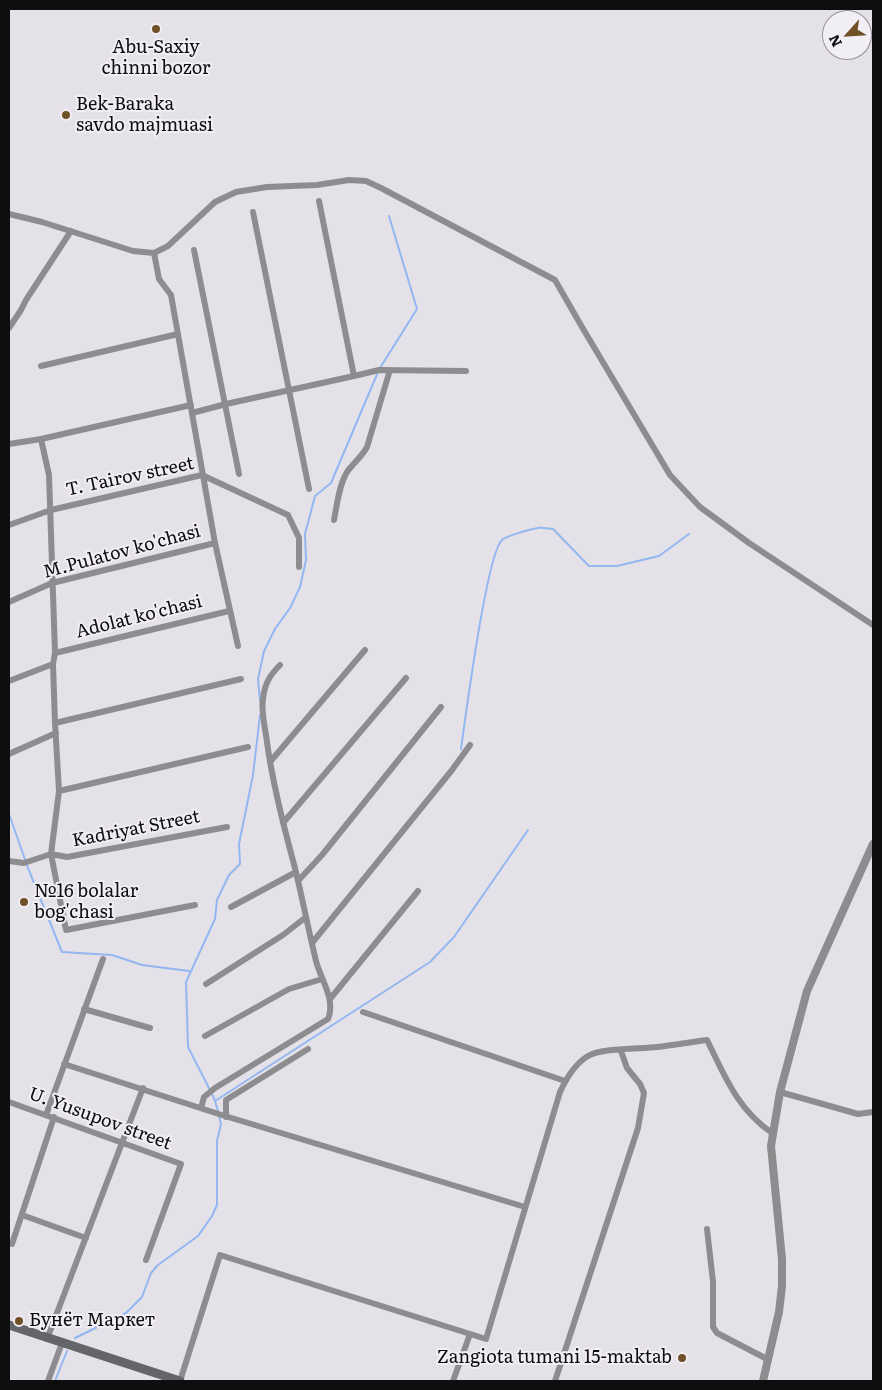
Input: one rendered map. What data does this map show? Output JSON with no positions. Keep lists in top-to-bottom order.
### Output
{
  "streets": {
    "street": [
      "T. Tairov street",
      "M.Pulatov ko'chasi",
      "Adolat ko'chasi",
      "Kadriyat Street",
      "U. Yusupov street"
    ]
  },
  "places": [
    "Abu-Saxiy chinni bozor",
    "Bek-Baraka savdo majmuasi",
    "№16 bolalar bog'chasi",
    "Бунёт Маркет",
    "Zangiota tumani 15-maktab"
  ],
  "north": "bottom left"
}
